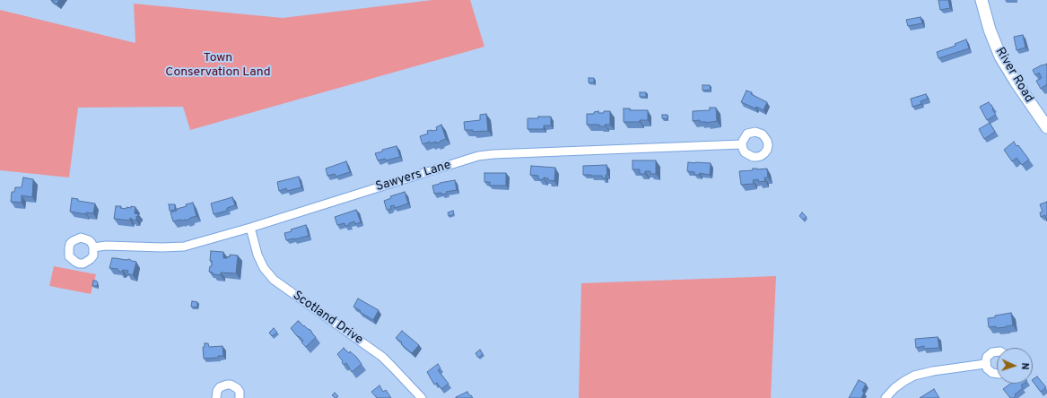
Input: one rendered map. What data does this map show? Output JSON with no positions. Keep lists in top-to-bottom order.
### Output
{
  "streets": {
    "main road": ["River Road"],
    "street": ["Sawyers Lane", "Scotland Drive"]
  },
  "crossings": [
    ["Sawyers Lane", "Scotland Drive"]
  ],
  "parks": ["Town Conservation Land"],
  "north": "right"
}
